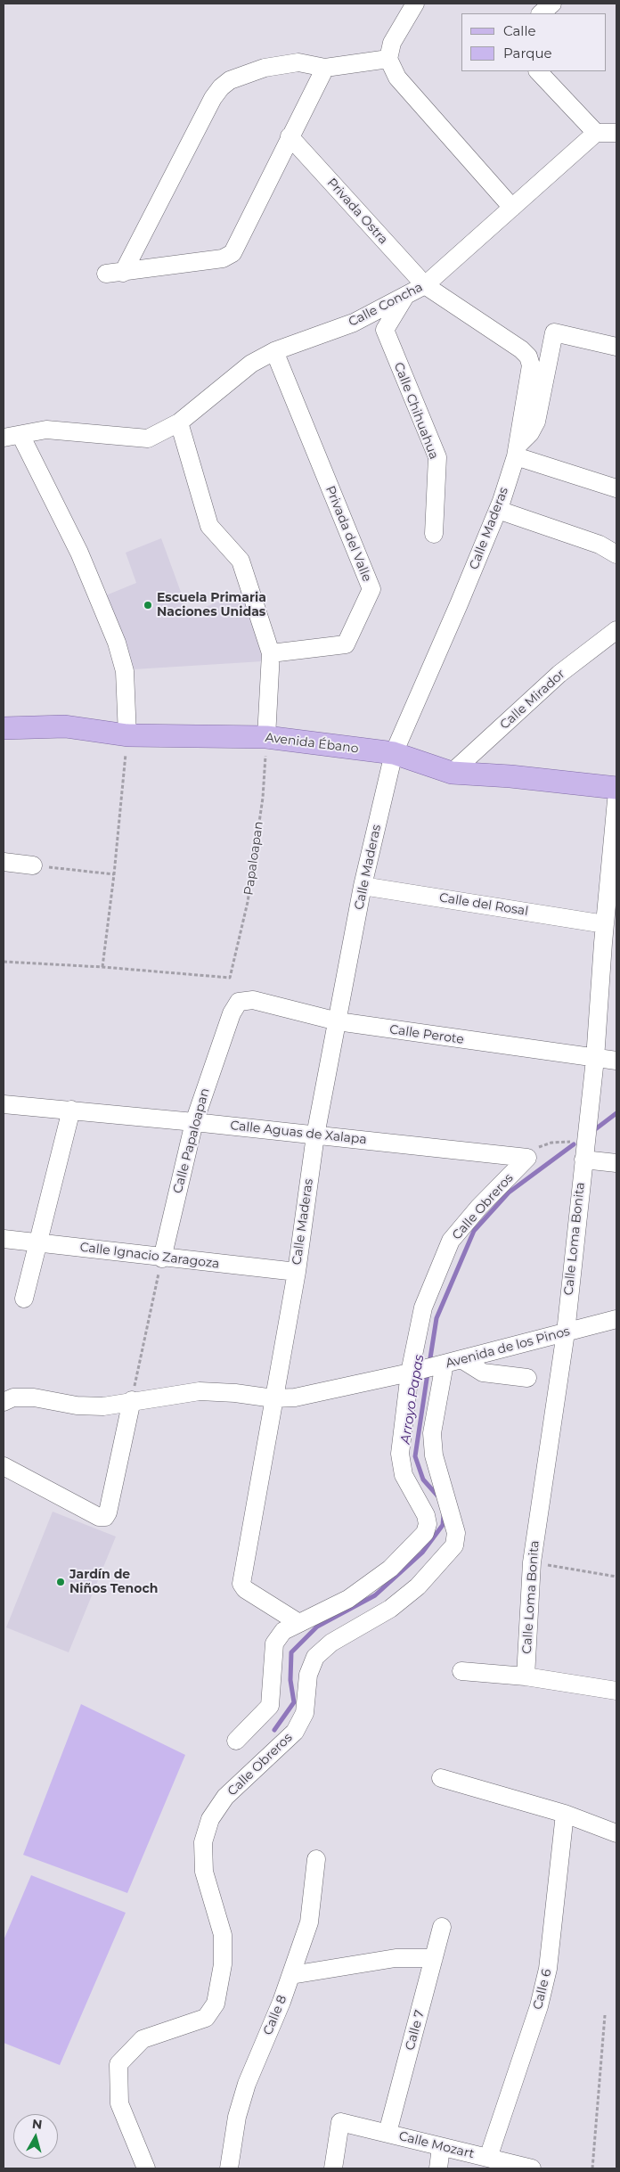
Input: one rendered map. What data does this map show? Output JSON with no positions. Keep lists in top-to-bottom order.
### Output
{
  "streets": {
    "main road": ["Avenida Ébano"],
    "street": [
      "Privada Ostra",
      "Calle Concha",
      "Calle Chihuahua",
      "Calle Maderas",
      "Privada del Valle",
      "Calle Mirador",
      "Calle del Rosal",
      "Calle Perote",
      "Calle Aguas de Xalapa",
      "Calle Papaloapan",
      "Calle Obreros",
      "Calle Loma Bonita",
      "Calle Ignacio Zaragoza",
      "Avenida de los Pinos",
      "Calle 6",
      "Calle 8",
      "Calle 7",
      "Calle Mozart"
    ],
    "path": ["Papaloapan"]
  },
  "crossings": [
    ["Privada Ostra", "Calle Concha"],
    ["Privada Ostra", "Calle Maderas"],
    ["Calle Concha", "Calle Chihuahua"],
    ["Calle Concha", "Privada del Valle"],
    ["Calle Maderas", "Avenida Ébano"],
    ["Calle Maderas", "Calle del Rosal"],
    ["Calle Maderas", "Calle Perote"],
    ["Calle Maderas", "Calle Aguas de Xalapa"],
    ["Calle Maderas", "Calle Obreros"],
    ["Calle Maderas", "Calle Ignacio Zaragoza"],
    ["Calle Maderas", "Avenida de los Pinos"],
    ["Calle Mirador", "Avenida Ébano"],
    ["Avenida Ébano", "Papaloapan"],
    ["Calle del Rosal", "Calle Loma Bonita"],
    ["Calle Perote", "Calle Papaloapan"],
    ["Calle Perote", "Calle Loma Bonita"],
    ["Calle Aguas de Xalapa", "Calle Papaloapan"],
    ["Calle Aguas de Xalapa", "Calle Obreros"],
    ["Calle Papaloapan", "Calle Ignacio Zaragoza"],
    ["Calle Obreros", "Avenida de los Pinos"],
    ["Calle Loma Bonita", "Avenida de los Pinos"],
    ["Calle 6", "Calle Mozart"],
    ["Calle 7", "Calle Mozart"]
  ],
  "water": ["Arroyo Papas"],
  "places": ["Escuela Primaria Naciones Unidas", "Jardín de Niños Tenoch"],
  "legend": ["Calle", "Parque"],
  "north": "top"
}
